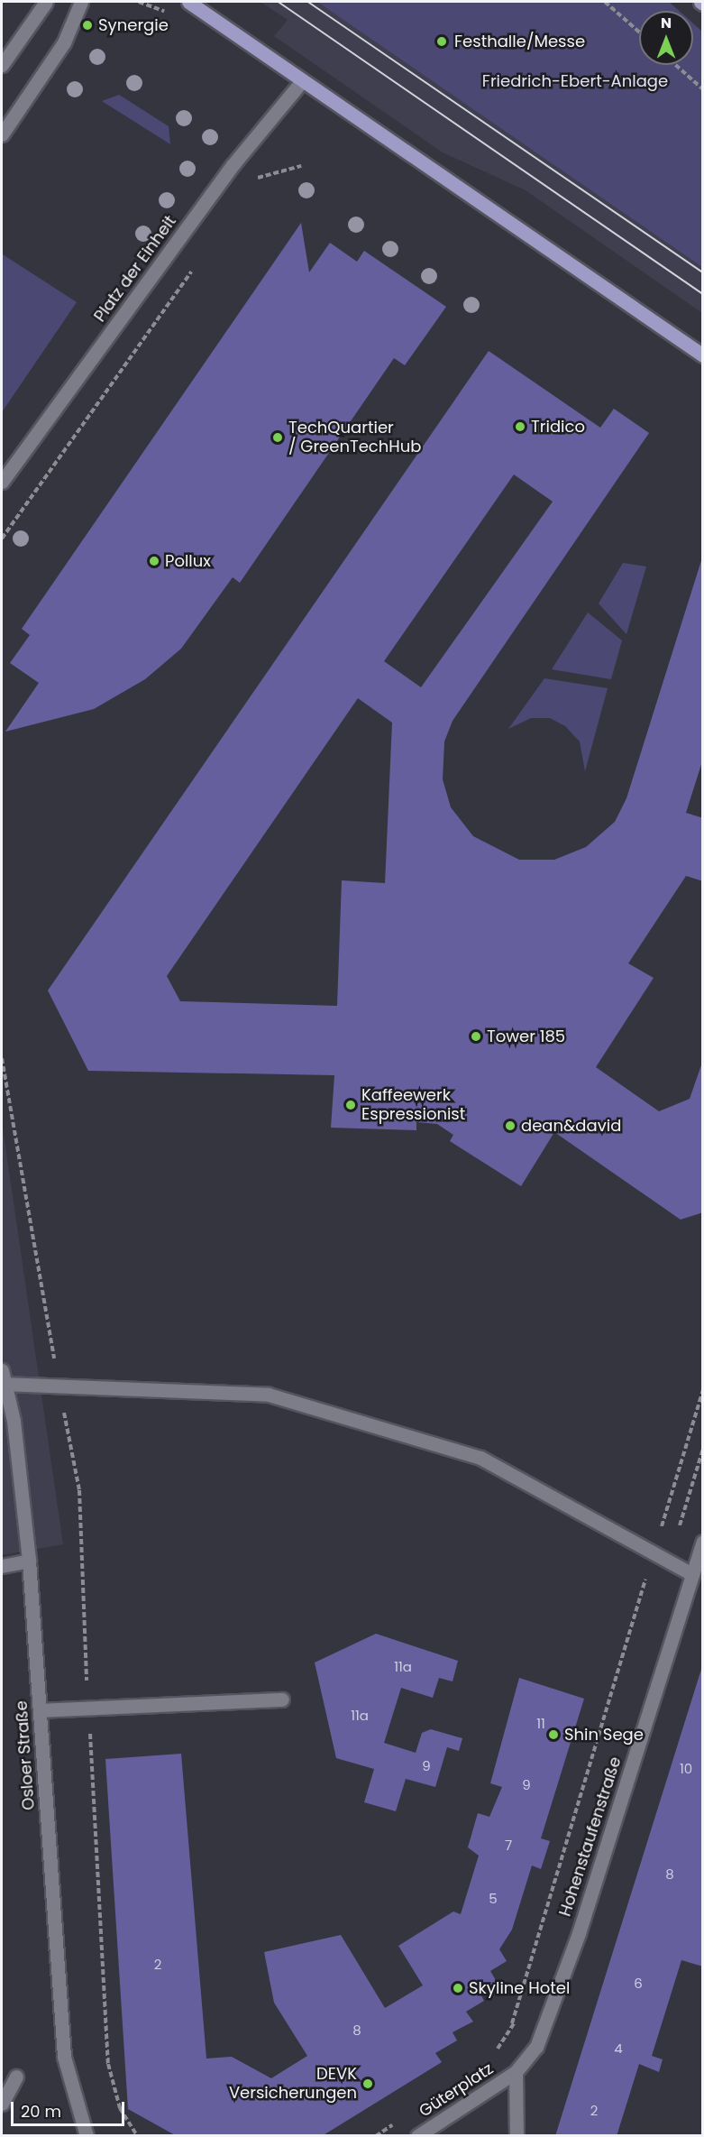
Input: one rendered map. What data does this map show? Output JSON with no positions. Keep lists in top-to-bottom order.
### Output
{
  "streets": {
    "street": [
      "Platz der Einheit",
      "Osloer Straße",
      "Hohenstaufenstraße",
      "Güterplatz"
    ]
  },
  "crossings": [
    ["Hohenstaufenstraße", "Güterplatz"]
  ],
  "parks": ["Friedrich-Ebert-Anlage"],
  "places": [
    "Synergie",
    "Festhalle/Messe",
    "Tridico",
    "TechQuartier / GreenTechHub",
    "Pollux",
    "Tower 185",
    "Kaffeewerk Espressionist",
    "dean&david",
    "Shin Sege",
    "Skyline Hotel",
    "DEVK Versicherungen"
  ],
  "house_numbers": [
    "11a",
    "11a",
    "11",
    "9",
    "10",
    "9",
    "7",
    "8",
    "5",
    "2",
    "6",
    "8",
    "4",
    "2"
  ],
  "scale_bar": "20 m",
  "north": "top"
}
